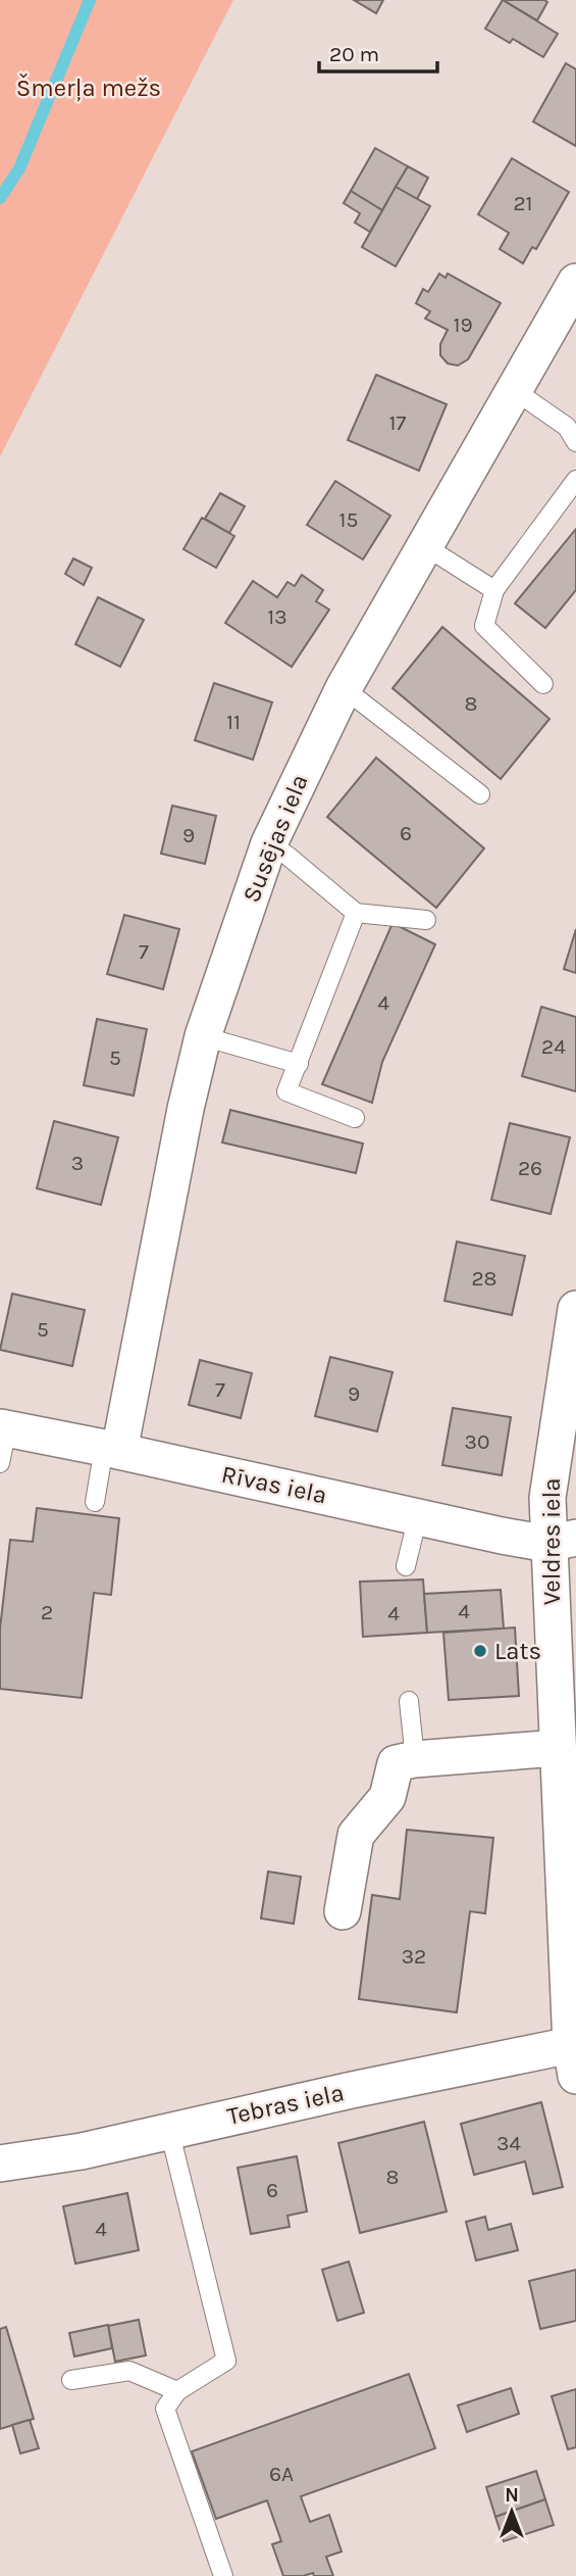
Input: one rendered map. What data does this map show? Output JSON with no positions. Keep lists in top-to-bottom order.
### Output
{
  "streets": {
    "street": [
      "Susējas iela",
      "Rīvas iela",
      "Veldres iela",
      "Tebras iela"
    ]
  },
  "crossings": [
    ["Susējas iela", "Rīvas iela"],
    ["Rīvas iela", "Veldres iela"],
    ["Veldres iela", "Tebras iela"]
  ],
  "parks": ["Šmerļa mežs"],
  "places": ["Lats"],
  "house_numbers": [
    "21",
    "19",
    "17",
    "15",
    "13",
    "8",
    "11",
    "6",
    "9",
    "7",
    "4",
    "24",
    "5",
    "3",
    "26",
    "28",
    "5",
    "7",
    "9",
    "30",
    "4",
    "2",
    "4",
    "32",
    "34",
    "8",
    "6",
    "4",
    "6A"
  ],
  "scale_bar": "20 m",
  "north": "top"
}
